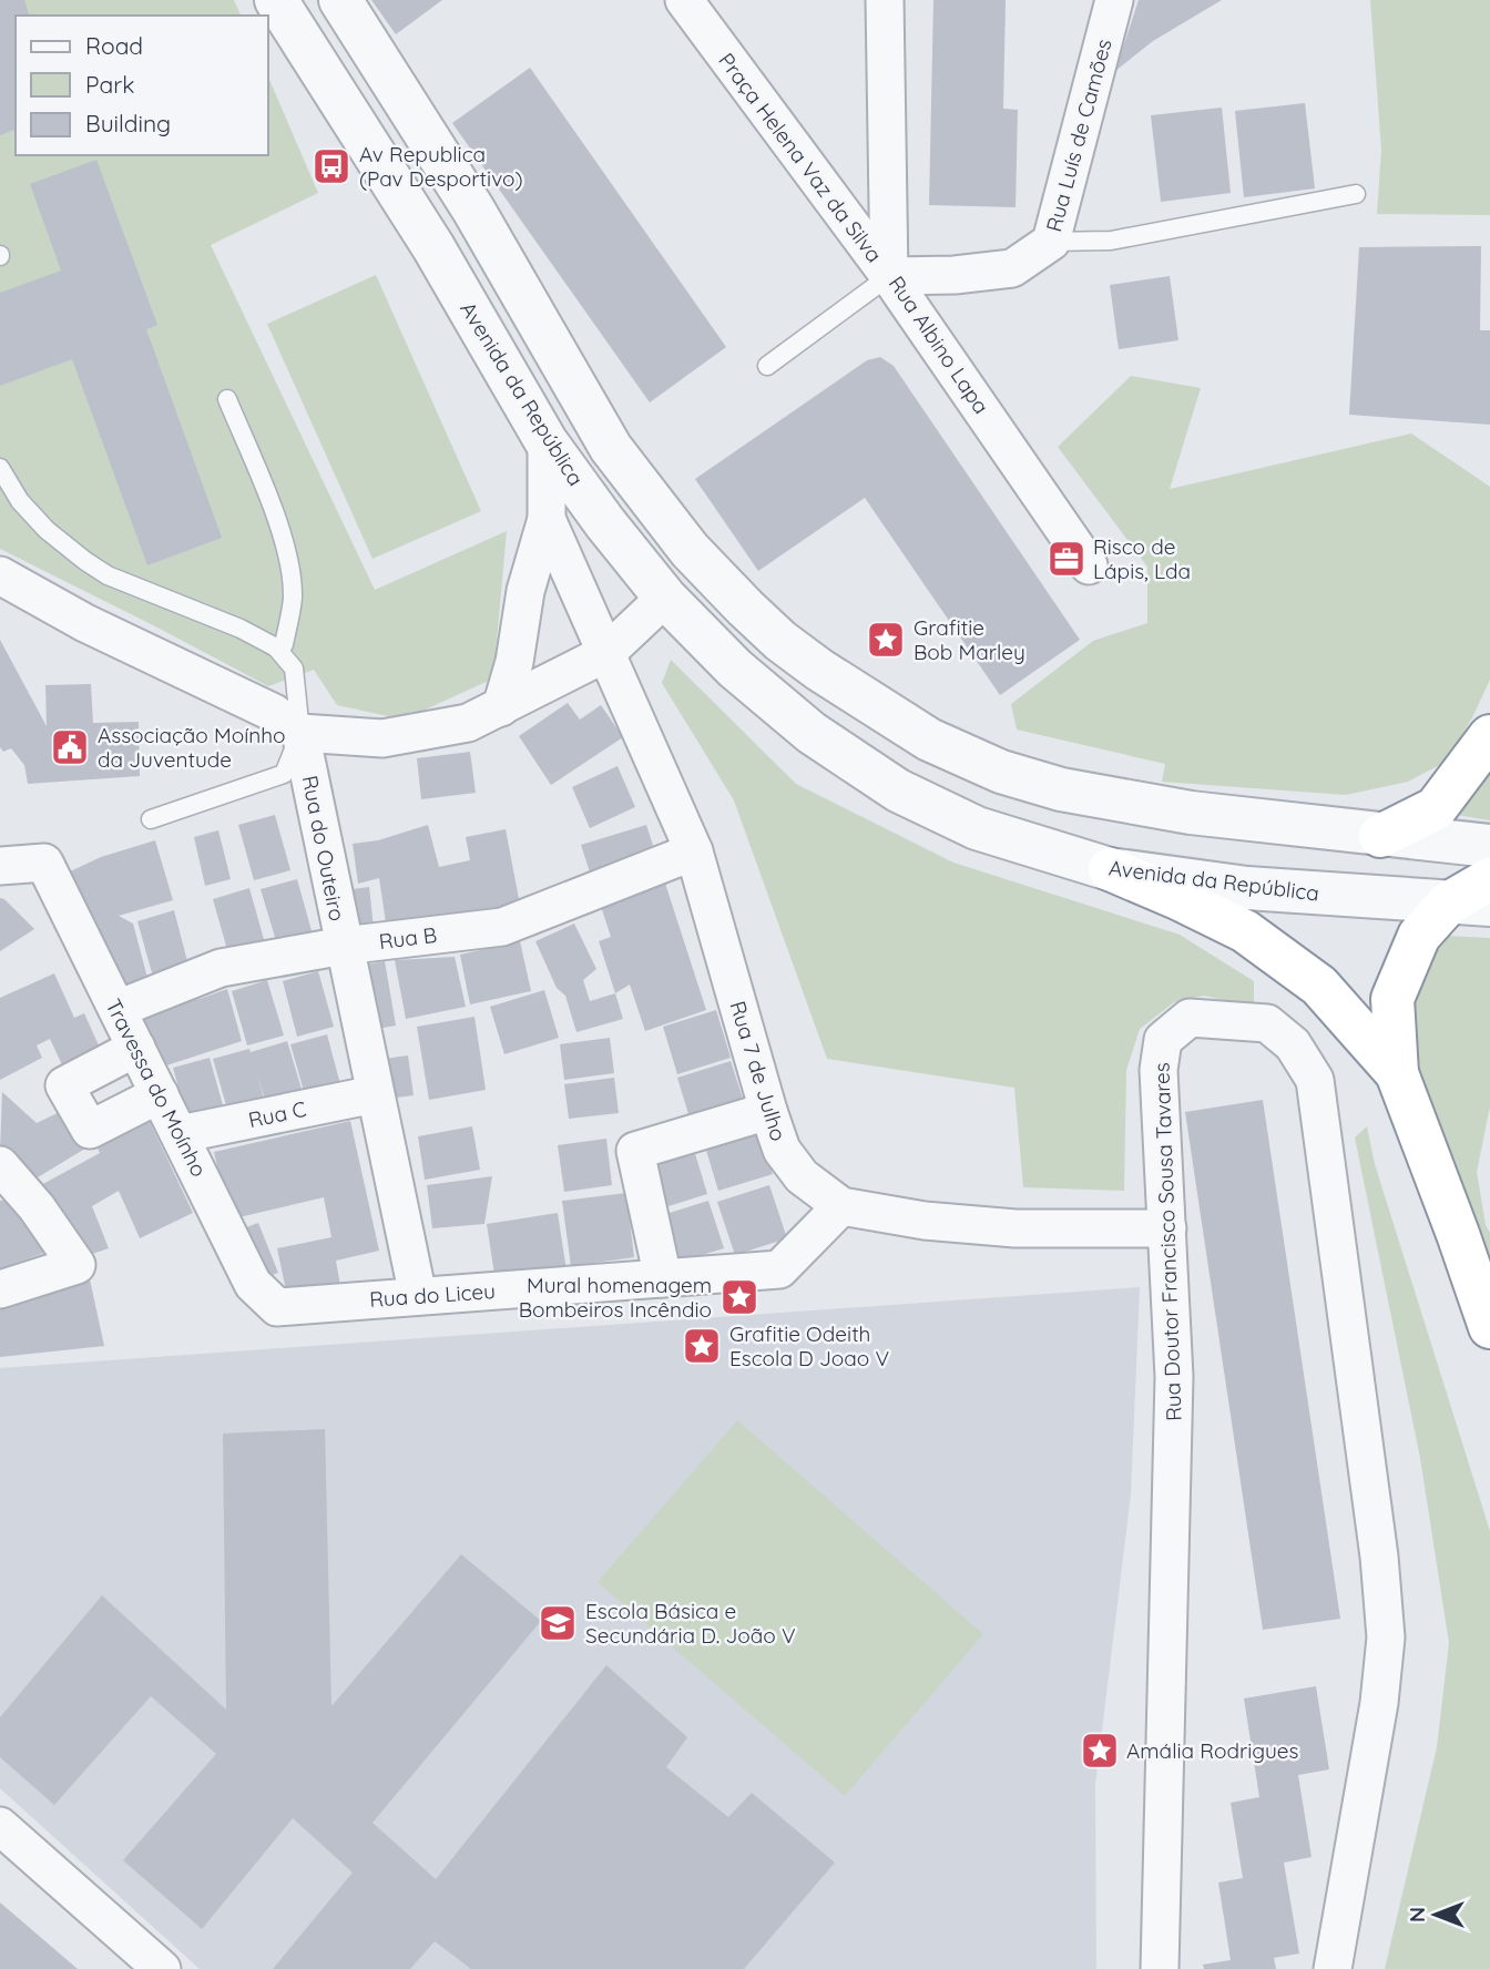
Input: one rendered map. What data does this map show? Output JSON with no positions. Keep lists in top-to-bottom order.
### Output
{
  "streets": {
    "street": [
      "Rua Luís de Camões",
      "Praça Helena Vaz da Silva",
      "Rua Albino Lapa",
      "Avenida da República",
      "Rua do Outeiro",
      "Rua B",
      "Rua 7 de Julho",
      "Travessa do Moínho",
      "Rua C",
      "Rua Doutor Francisco Sousa Tavares",
      "Rua do Liceu"
    ]
  },
  "crossings": [
    ["Rua Luís de Camões", "Praça Helena Vaz da Silva"],
    ["Rua Luís de Camões", "Rua Albino Lapa"],
    ["Praça Helena Vaz da Silva", "Rua Albino Lapa"],
    ["Rua do Outeiro", "Rua B"],
    ["Rua do Outeiro", "Rua C"],
    ["Rua do Outeiro", "Rua do Liceu"],
    ["Rua B", "Rua 7 de Julho"],
    ["Rua B", "Travessa do Moínho"],
    ["Rua 7 de Julho", "Rua Doutor Francisco Sousa Tavares"],
    ["Rua 7 de Julho", "Rua do Liceu"],
    ["Travessa do Moínho", "Rua C"],
    ["Travessa do Moínho", "Rua do Liceu"]
  ],
  "places": {
    "bus stop": ["Av Republica (Pav Desportivo)"],
    "office": ["Risco de Lápis, Lda"],
    "place": [
      "Grafitie Bob Marley",
      "Mural homenagem Bombeiros Incêndio",
      "Grafitie Odeith Escola D Joao V",
      "Amália Rodrigues"
    ],
    "public building": ["Associação Moínho da Juventude"],
    "school or university": ["Escola Básica e Secundária D. João V"]
  },
  "legend": ["Road", "Park", "Building"],
  "north": "left"
}
